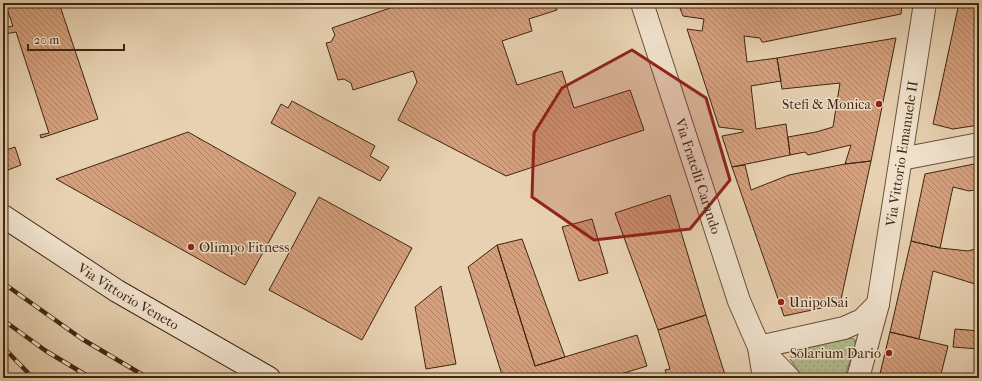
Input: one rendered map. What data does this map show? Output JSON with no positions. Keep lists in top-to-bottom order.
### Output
{
  "streets": {
    "street": ["Via Vittorio Emanuele II", "Via Fratelli Carando", "Via Vittorio Veneto"]
  },
  "places": [
    "Stefi & Monica",
    "Olimpo Fitness",
    "UnipolSai",
    "Solarium Dario"
  ],
  "scale_bar": "20 m"
}
